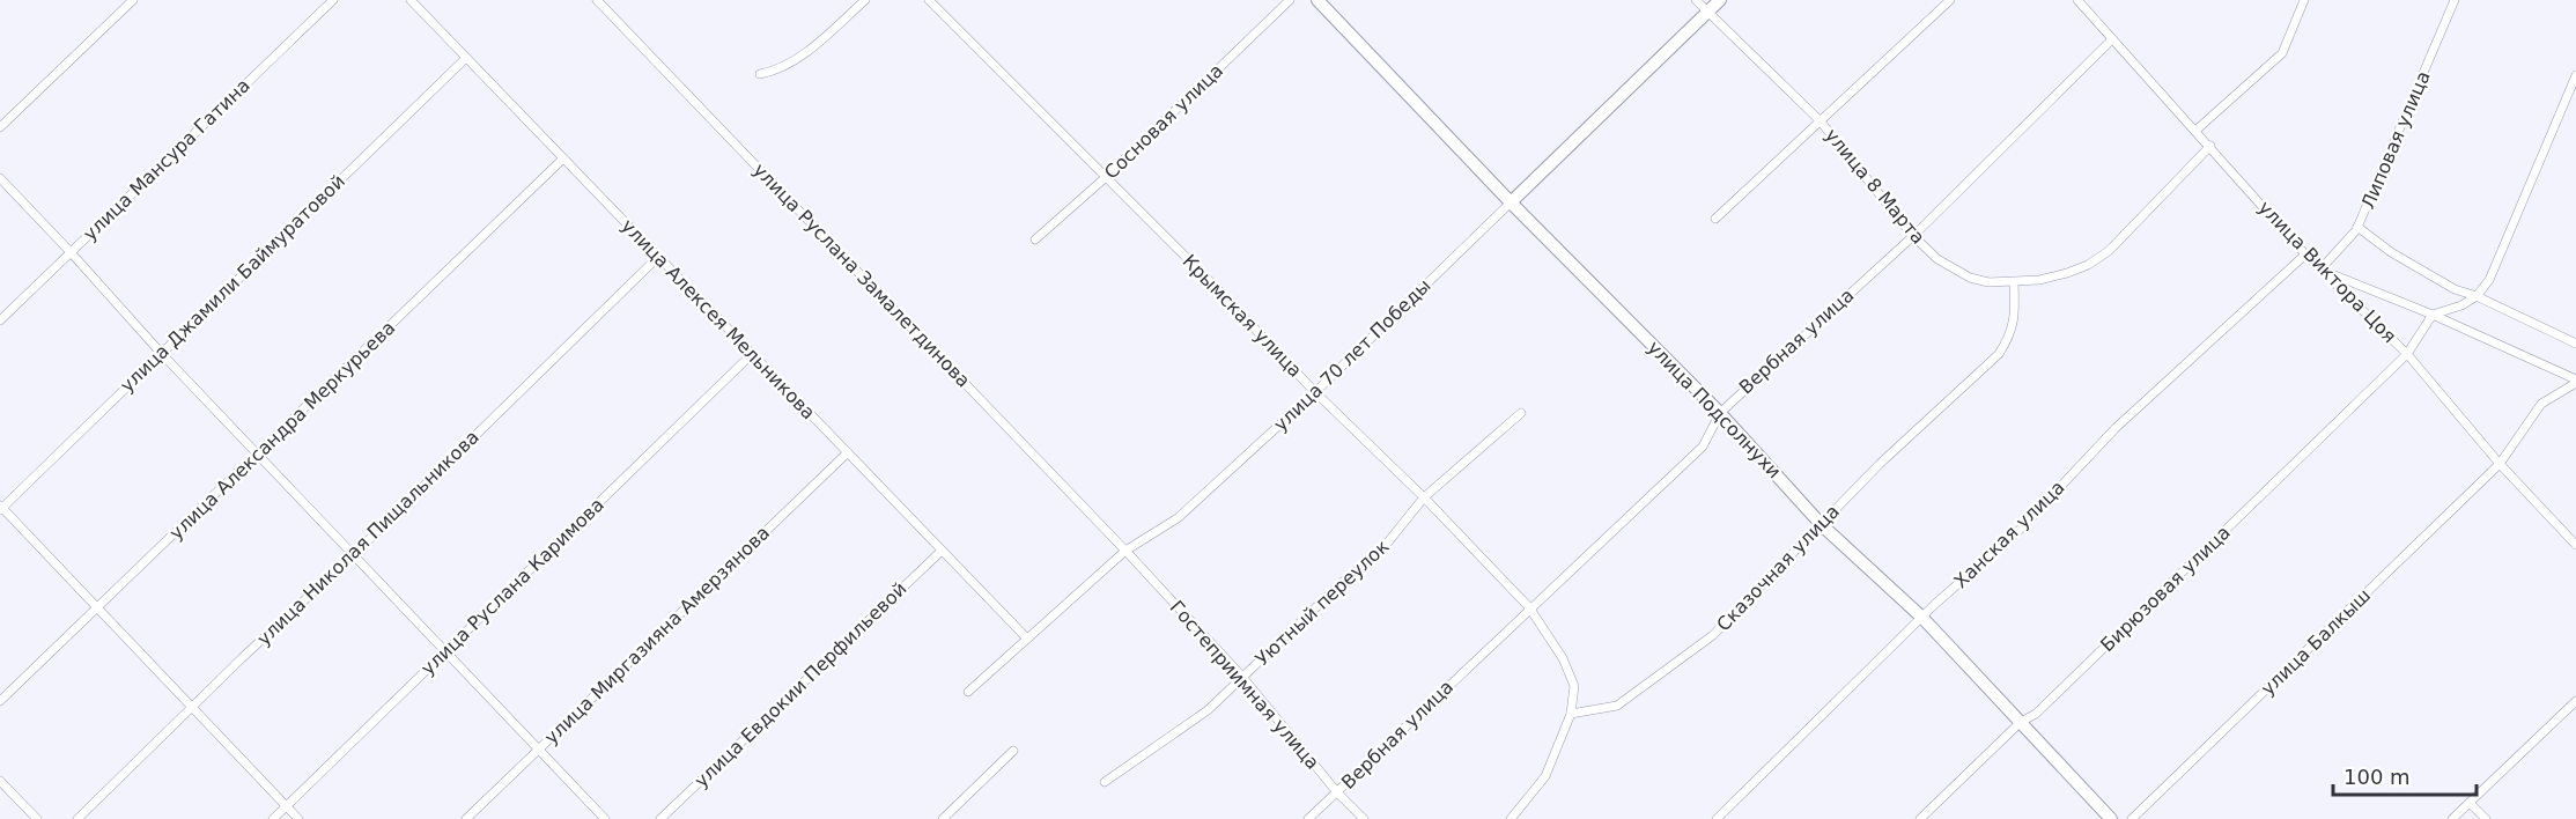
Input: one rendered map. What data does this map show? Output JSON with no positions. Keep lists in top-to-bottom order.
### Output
{
  "streets": {
    "street": [
      "Сосновая улица",
      "Липовая улица",
      "улица Мансура Гатина",
      "улица 8 Марта",
      "улица Виктора Цоя",
      "улица Руслана Замалетдинова",
      "улица Джамили Баймуратовой",
      "Крымская улица",
      "улица Алексея Мельникова",
      "Вербная улица",
      "улица 70 лет Победы",
      "улица Подсолнухи",
      "улица Александра Меркурьева",
      "Ханская улица",
      "улица Николая Пищальникова",
      "Сказочная улица",
      "улица Руслана Каримова",
      "Бирюзовая улица",
      "Уютный переулок",
      "улица Миргазияна Амерзянова",
      "улица Балкыш",
      "улица Евдокии Перфильевой",
      "Гостеприимная улица"
    ]
  },
  "crossings": [
    ["Сосновая улица", "Крымская улица"],
    ["Липовая улица", "улица Виктора Цоя"],
    ["улица 8 Марта", "улица Виктора Цоя"],
    ["улица 8 Марта", "Вербная улица"],
    ["улица 8 Марта", "улица 70 лет Победы"],
    ["улица 8 Марта", "Сказочная улица"],
    ["улица Виктора Цоя", "Вербная улица"],
    ["улица Виктора Цоя", "Ханская улица"],
    ["улица Виктора Цоя", "Бирюзовая улица"],
    ["улица Виктора Цоя", "улица Балкыш"],
    ["улица Руслана Замалетдинова", "улица 70 лет Победы"],
    ["улица Руслана Замалетдинова", "Гостеприимная улица"],
    ["улица Джамили Баймуратовой", "улица Алексея Мельникова"],
    ["Крымская улица", "Вербная улица"],
    ["Крымская улица", "улица 70 лет Победы"],
    ["Крымская улица", "Сказочная улица"],
    ["Крымская улица", "Уютный переулок"],
    ["улица Алексея Мельникова", "улица 70 лет Победы"],
    ["улица Алексея Мельникова", "улица Александра Меркурьева"],
    ["улица Алексея Мельникова", "улица Николая Пищальникова"],
    ["улица Алексея Мельникова", "улица Руслана Каримова"],
    ["улица Алексея Мельникова", "улица Миргазияна Амерзянова"],
    ["улица Алексея Мельникова", "улица Евдокии Перфильевой"],
    ["Вербная улица", "улица Подсолнухи"],
    ["Вербная улица", "Гостеприимная улица"],
    ["улица 70 лет Победы", "улица Подсолнухи"],
    ["улица 70 лет Победы", "Гостеприимная улица"],
    ["улица Подсолнухи", "Ханская улица"],
    ["улица Подсолнухи", "Сказочная улица"],
    ["улица Подсолнухи", "Бирюзовая улица"],
    ["Уютный переулок", "Гостеприимная улица"]
  ],
  "scale_bar": "100 m"
}
